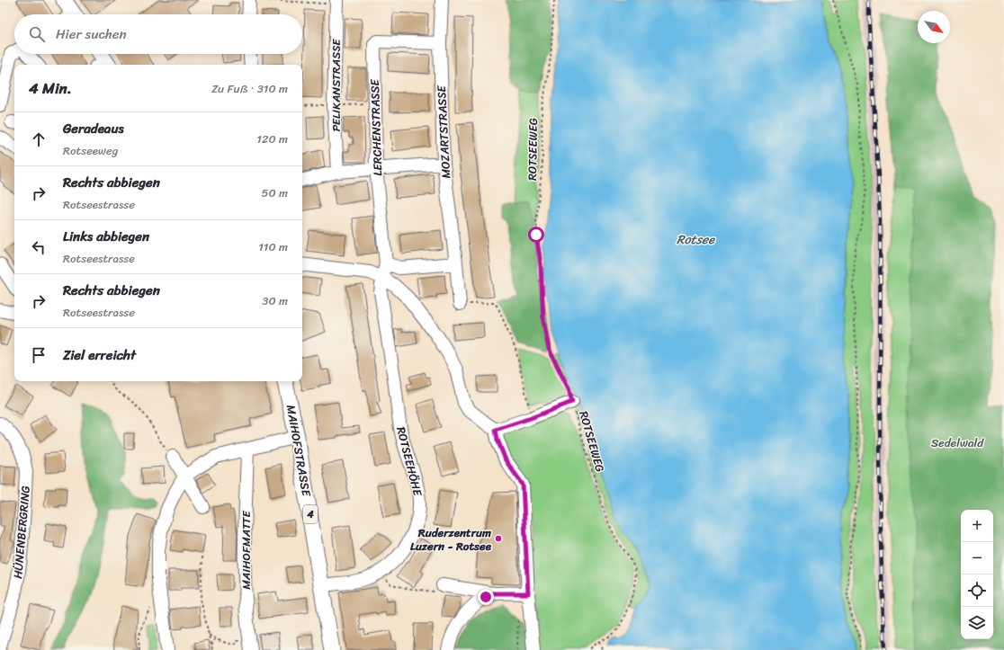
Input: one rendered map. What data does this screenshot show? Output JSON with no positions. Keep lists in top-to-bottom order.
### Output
{
  "streets": {
    "main road": ["MAIHOFSTRASSE", "4"],
    "street": [
      "PELIKANSTRASSE",
      "LERCHENSTRASSE",
      "MOZARTSTRASSE",
      "ROTSEEHÖHE",
      "HÜNENBERGRING",
      "MAIHOFMATTE"
    ],
    "path": ["ROTSEEWEG"]
  },
  "crossings": [
    ["LERCHENSTRASSE", "MOZARTSTRASSE"],
    ["LERCHENSTRASSE", "ROTSEEHÖHE"],
    ["MAIHOFSTRASSE", "ROTSEEHÖHE"]
  ],
  "water": ["Rotsee"],
  "parks": ["Sedelwald"],
  "places": ["Ruderzentrum Luzern - Rotsee"],
  "north": "bottom right",
  "page": {
    "search": "Hier suchen",
    "heading": ["4 Min.", "Zu Fuß · 310 m"],
    "list": [
      ["Geradeaus", "Rotseeweg", "120 m"],
      ["Rechts abbiegen", "Rotseestrasse", "50 m"],
      ["Links abbiegen", "Rotseestrasse", "110 m"],
      ["Rechts abbiegen", "Rotseestrasse", "30 m"],
      "Ziel erreicht"
    ],
    "map_buttons": ["+", "−"]
  }
}
